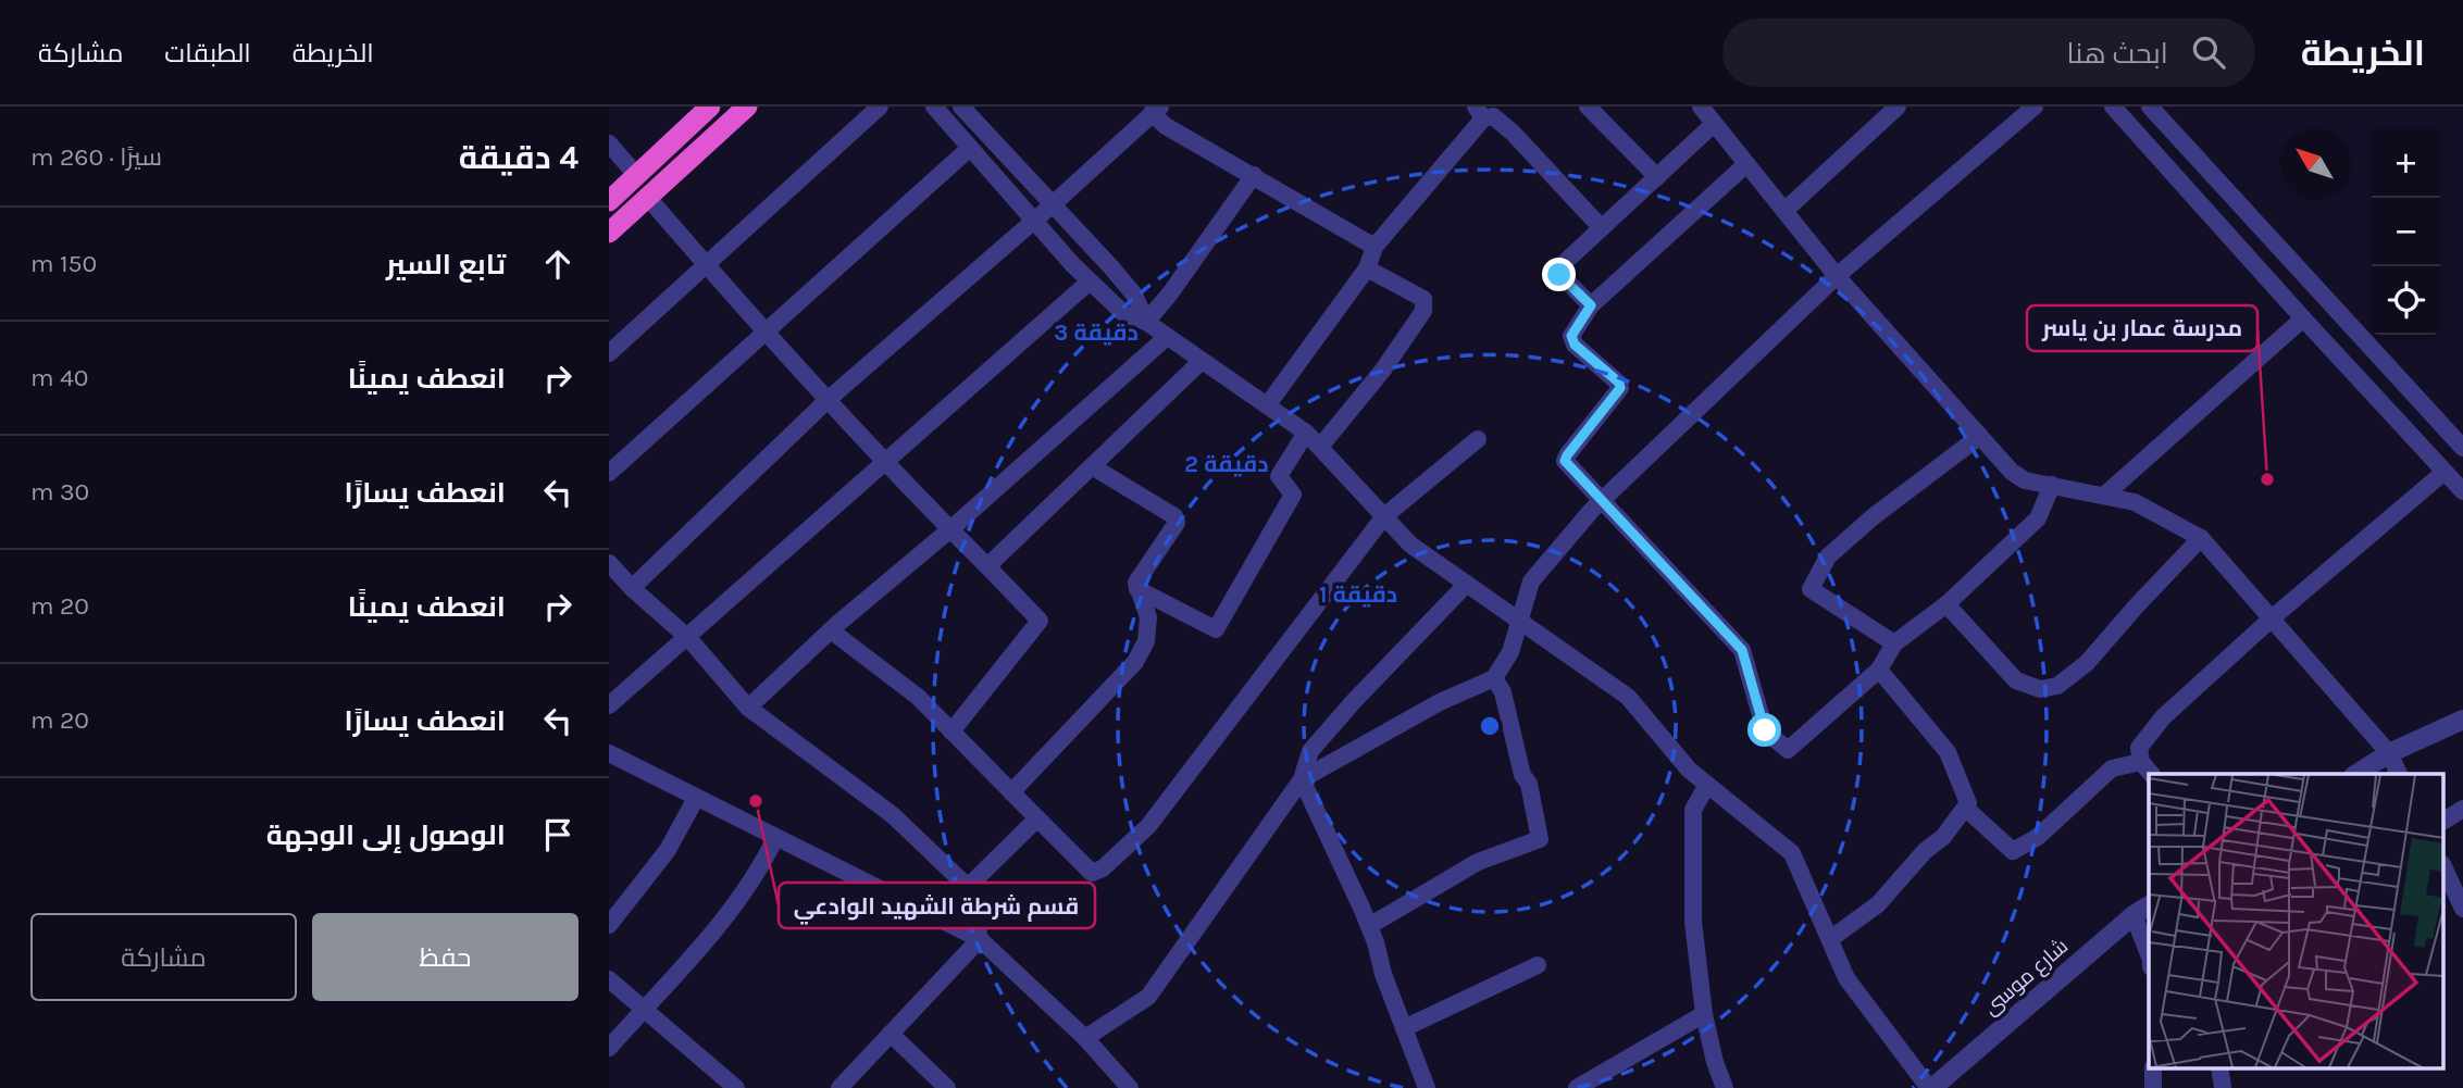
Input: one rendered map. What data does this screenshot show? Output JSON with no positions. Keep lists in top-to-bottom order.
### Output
{
  "streets": {
    "street": ["شارع موسى"]
  },
  "places": ["مدرسة عمار بن ياسر", "قسم شرطة الشهيد الوادعي"],
  "north": "top left",
  "page": {
    "header": "الخريطة",
    "search": "ابحث هنا",
    "nav": ["الخريطة", "الطبقات", "مشاركة"],
    "heading": ["4 دقيقة", "سيرًا · 260 m"],
    "map_buttons": ["+", "−"],
    "list": [
      ["تابع السير", "150 m"],
      ["انعطف يمينًا", "40 m"],
      ["انعطف يسارًا", "30 m"],
      ["انعطف يمينًا", "20 m"],
      ["انعطف يسارًا", "20 m"],
      "الوصول إلى الوجهة"
    ],
    "buttons": ["حفظ", "مشاركة"]
  },
  "rings": ["3 دقيقة", "2 دقيقة", "1 دقيقة"]
}
